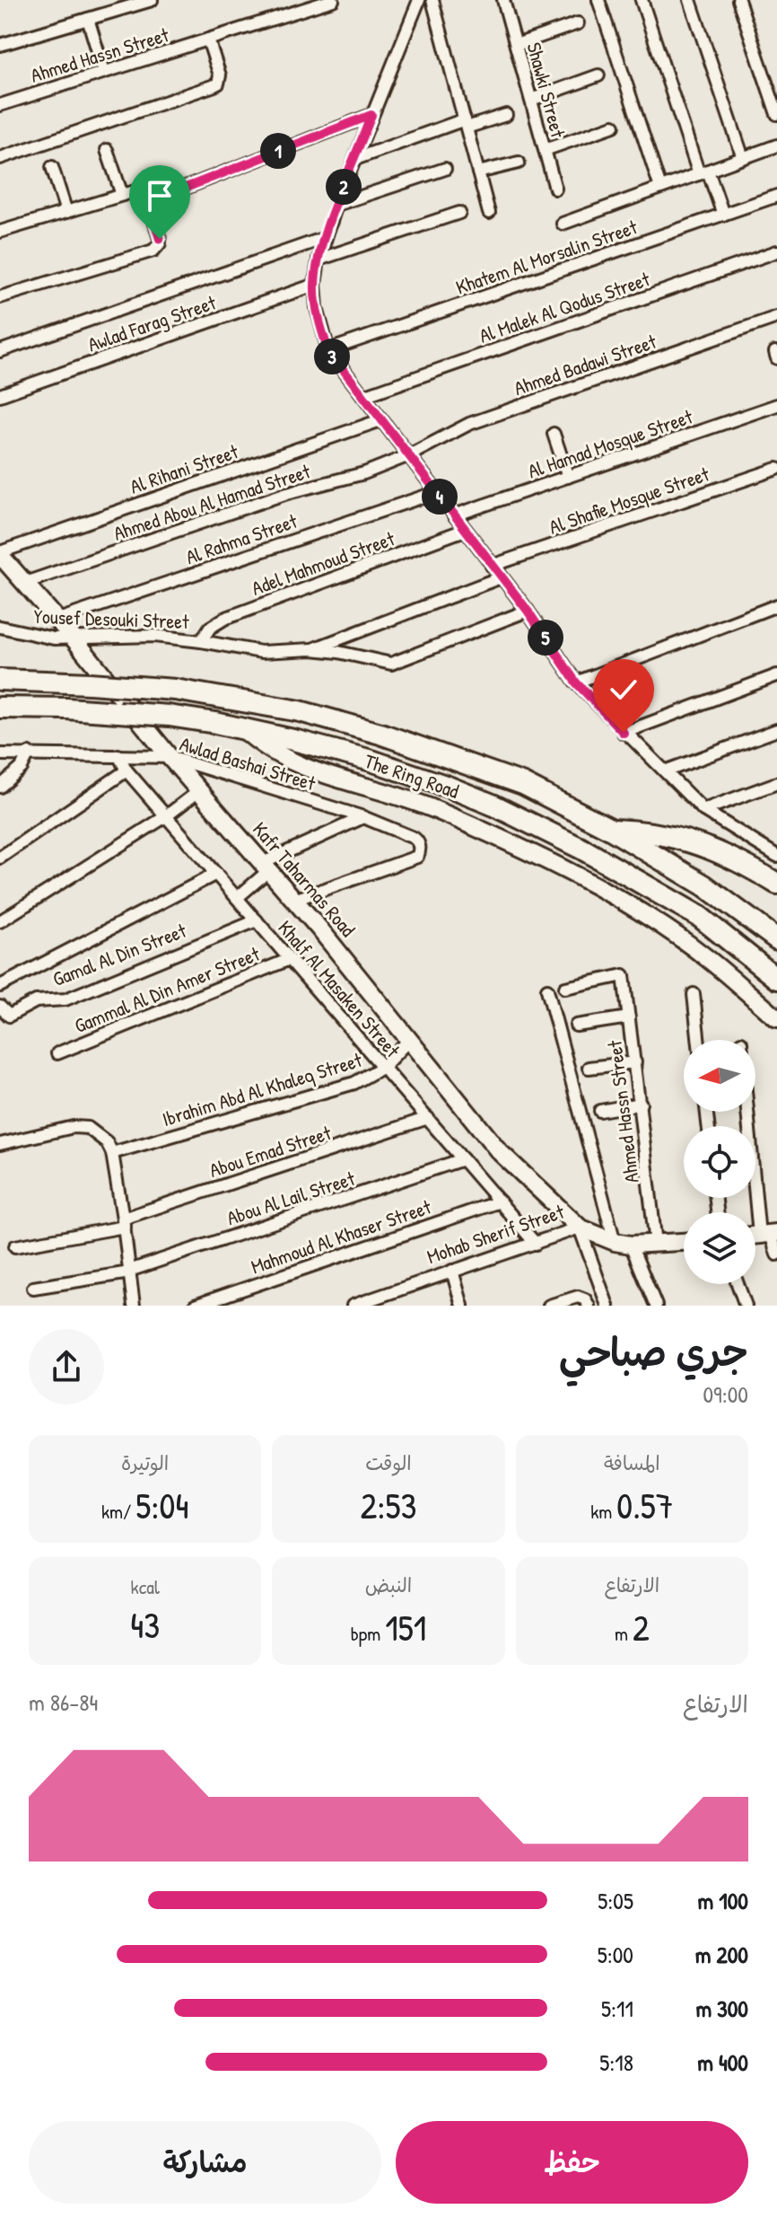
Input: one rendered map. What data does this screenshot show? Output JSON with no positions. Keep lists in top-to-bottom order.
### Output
{
  "streets": {
    "highway": ["The Ring Road"],
    "street": [
      "Ahmed Hassn Street",
      "Shawki Street",
      "Khatem Al Morsalin Street",
      "Al Malek Al Qodus Street",
      "Awlad Farag Street",
      "Ahmed Badawi Street",
      "Al Hamad Mosque Street",
      "Al Rihani Street",
      "Al Shafie Mosque Street",
      "Ahmed Abou Al Hamad Street",
      "Al Rahma Street",
      "Adel Mahmoud Street",
      "Yousef Desouki Street",
      "Awlad Bashai Street",
      "Kafr Taharmas Road",
      "Gamal Al Din Street",
      "Khalf Al Masaken Street",
      "Gammal Al Din Amer Street",
      "Ibrahim Abd Al Khaleq Street",
      "Abou Emad Street",
      "Abou Al Lail Street",
      "Mohab Sherif Street",
      "Mahmoud Al Khaser Street"
    ]
  },
  "crossings": [
    ["Ahmed Hassn Street", "Mohab Sherif Street"],
    ["Ahmed Badawi Street", "Ahmed Abou Al Hamad Street"],
    ["Al Rihani Street", "Kafr Taharmas Road"],
    ["Ahmed Abou Al Hamad Street", "Kafr Taharmas Road"],
    ["Al Rahma Street", "Kafr Taharmas Road"],
    ["Adel Mahmoud Street", "Yousef Desouki Street"],
    ["Yousef Desouki Street", "Kafr Taharmas Road"],
    ["Awlad Bashai Street", "Kafr Taharmas Road"],
    ["Awlad Bashai Street", "Khalf Al Masaken Street"],
    ["Kafr Taharmas Road", "Ibrahim Abd Al Khaleq Street"],
    ["Kafr Taharmas Road", "Mohab Sherif Street"],
    ["Gamal Al Din Street", "Khalf Al Masaken Street"],
    ["Khalf Al Masaken Street", "Gammal Al Din Amer Street"],
    ["Khalf Al Masaken Street", "Ibrahim Abd Al Khaleq Street"],
    ["Khalf Al Masaken Street", "Abou Emad Street"],
    ["Khalf Al Masaken Street", "Abou Al Lail Street"],
    ["Khalf Al Masaken Street", "Mohab Sherif Street"],
    ["Khalf Al Masaken Street", "Mahmoud Al Khaser Street"]
  ],
  "north": "left",
  "page": {
    "pins": [
      "1",
      "2",
      "3",
      "4",
      "5"
    ],
    "heading": ["جري صباحي", "09:00"],
    "stats": [
      ["المسافة", "0.57 km"],
      ["الوقت", "2:53"],
      ["الوتيرة", "5:04 /km"],
      ["الارتفاع", "2 m"],
      ["النبض", "151 bpm"],
      ["kcal", "43"]
    ],
    "chart": ["الارتفاع", "84–86 m"],
    "list": [
      {
        "name": "100 m",
        "note": "5:05"
      },
      {
        "name": "200 m",
        "note": "5:00"
      },
      {
        "name": "300 m",
        "note": "5:11"
      },
      {
        "name": "400 m",
        "note": "5:18"
      }
    ],
    "buttons": ["حفظ", "مشاركة"]
  }
}
